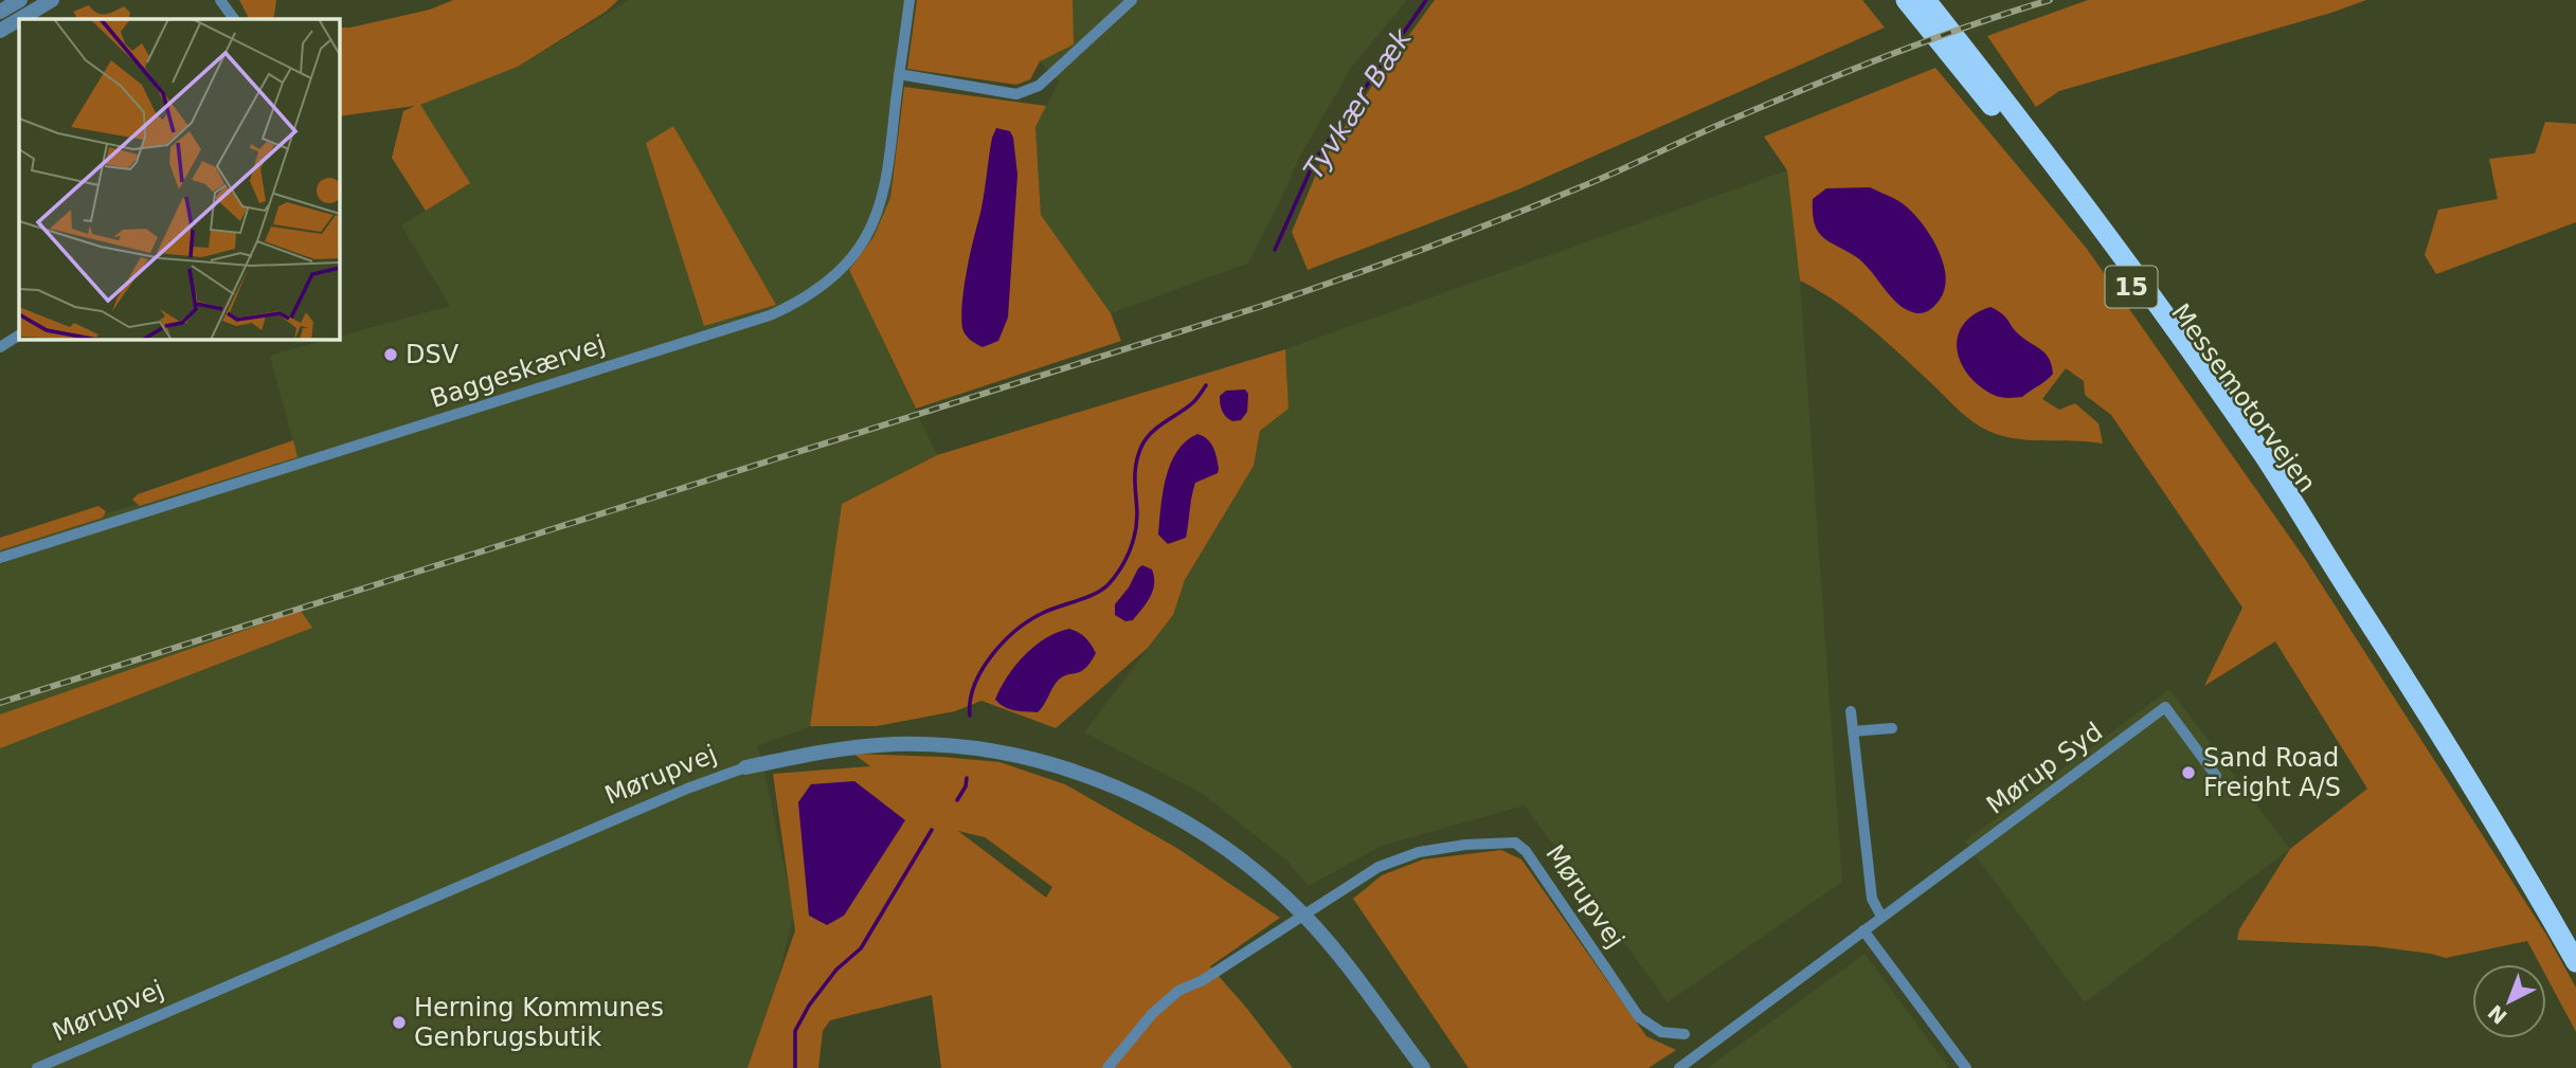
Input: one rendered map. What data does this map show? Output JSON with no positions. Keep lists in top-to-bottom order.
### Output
{
  "streets": {
    "highway": ["15", "Messemotorvejen"],
    "street": ["Baggeskærvej", "Mørup Syd", "Mørupvej"]
  },
  "water": ["Tyvkær Bæk"],
  "places": ["DSV", "Sand Road Freight A/S", "Herning Kommunes Genbrugsbutik"],
  "north": "bottom left"
}
